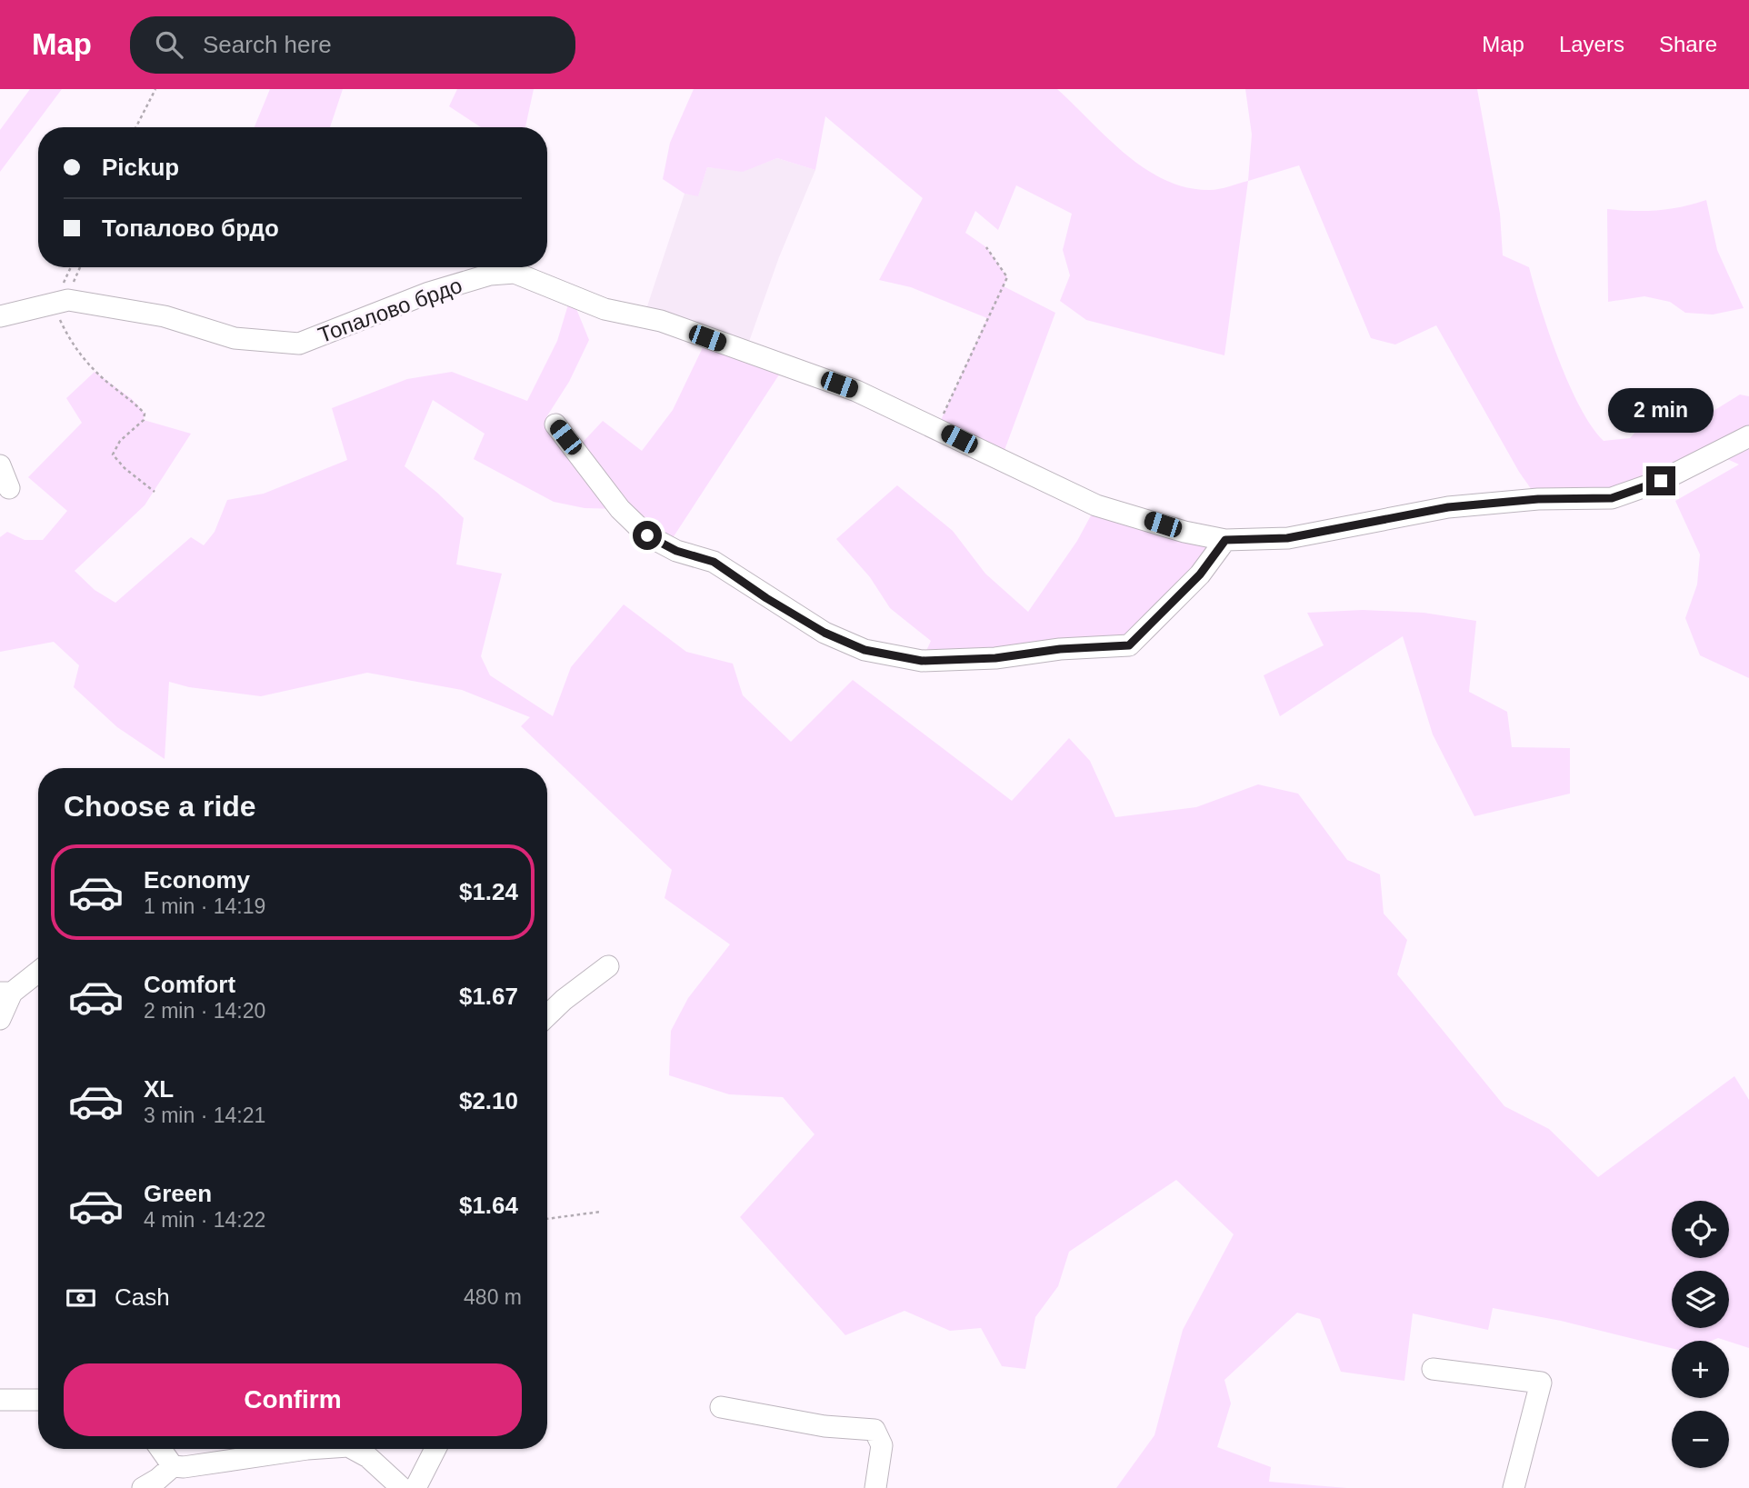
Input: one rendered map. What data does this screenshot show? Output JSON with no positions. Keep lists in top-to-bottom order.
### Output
{
  "streets": {
    "street": ["Топалово брдо"]
  },
  "page": {
    "header": "Map",
    "search": "Search here",
    "nav": ["Map", "Layers", "Share"],
    "banner": ["Pickup", "Топалово брдо"],
    "bubble": "2 min",
    "heading": "Choose a ride",
    "list": [
      {
        "name": "Economy",
        "note": "1 min · 14:19",
        "value": "$1.24"
      },
      {
        "name": "Comfort",
        "note": "2 min · 14:20",
        "value": "$1.67"
      },
      {
        "name": "XL",
        "note": "3 min · 14:21",
        "value": "$2.10"
      },
      {
        "name": "Green",
        "note": "4 min · 14:22",
        "value": "$1.64"
      }
    ],
    "map_buttons": ["+", "−"],
    "pay": ["Cash", "480 m"],
    "buttons": "Confirm"
  }
}
